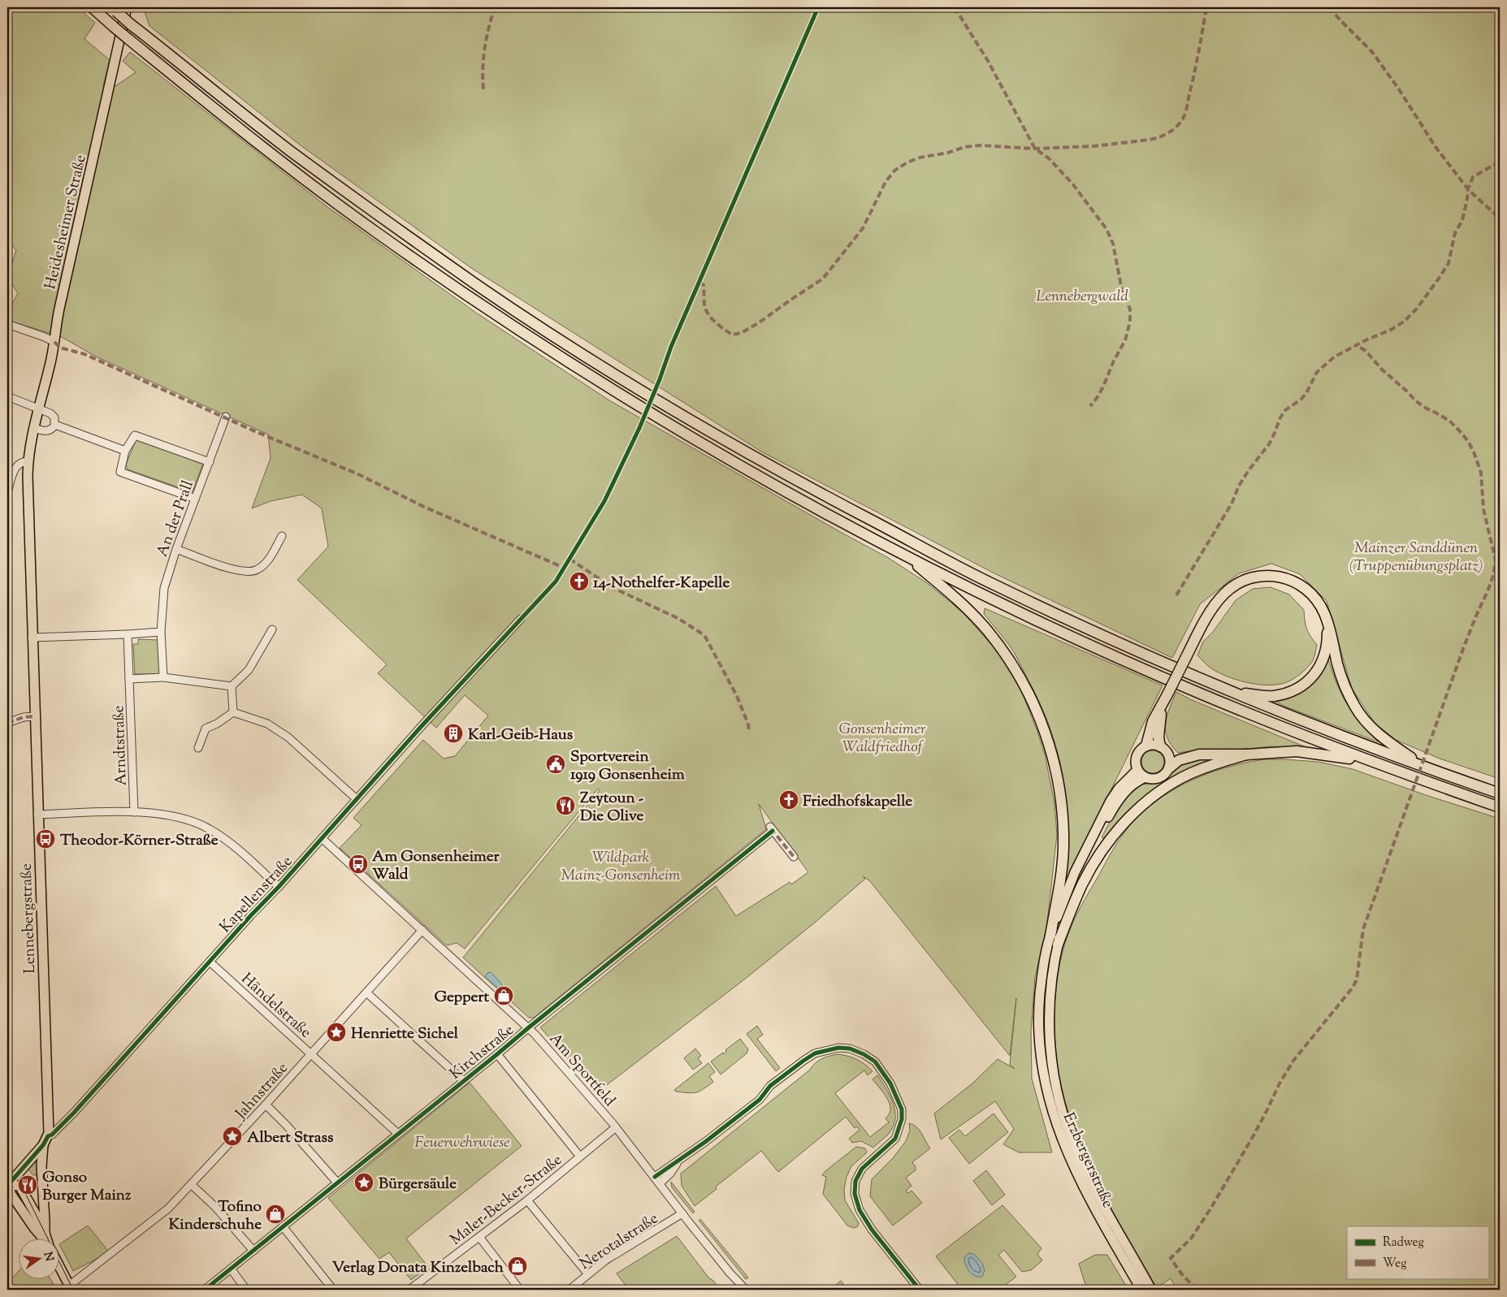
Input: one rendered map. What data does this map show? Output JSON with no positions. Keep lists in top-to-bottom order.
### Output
{
  "streets": {
    "main road": [
      "Heidesheimer Straße",
      "Kapellenstraße",
      "Lennebergstraße",
      "Erzbergerstraße"
    ],
    "street": [
      "An der Prall",
      "Arndtstraße",
      "Händelstraße",
      "Kirchstraße",
      "Am Sportfeld",
      "Jahnstraße",
      "Maler-Becker-Straße",
      "Nerotalstraße"
    ]
  },
  "crossings": [
    ["Heidesheimer Straße", "Lennebergstraße"],
    ["Kapellenstraße", "Lennebergstraße"],
    ["Kapellenstraße", "Händelstraße"],
    ["Kapellenstraße", "Am Sportfeld"],
    ["Händelstraße", "Kirchstraße"],
    ["Händelstraße", "Jahnstraße"],
    ["Kirchstraße", "Am Sportfeld"],
    ["Am Sportfeld", "Jahnstraße"],
    ["Am Sportfeld", "Maler-Becker-Straße"],
    ["Am Sportfeld", "Nerotalstraße"]
  ],
  "parks": [
    "Lennebergwald",
    "Mainzer Sanddünen (Truppenübungsplatz)",
    "Gonsenheimer Waldfriedhof",
    "Wildpark Mainz-Gonsenheim",
    "Feuerwehrwiese"
  ],
  "places": {
    "church": ["14-Nothelfer-Kapelle", "Friedhofskapelle"],
    "building": ["Karl-Geib-Haus"],
    "public building": ["Sportverein 1919 Gonsenheim"],
    "restaurant": ["Zeytoun - Die Olive", "Gonso Burger Mainz"],
    "bus stop": ["Theodor-Körner-Straße", "Am Gonsenheimer Wald"],
    "shop": ["Geppert", "Tofino Kinderschuhe", "Verlag Donata Kinzelbach"],
    "place": ["Henriette Sichel", "Albert Strass", "Bürgersäule"]
  },
  "legend": ["Radweg", "Weg"],
  "north": "right"
}
